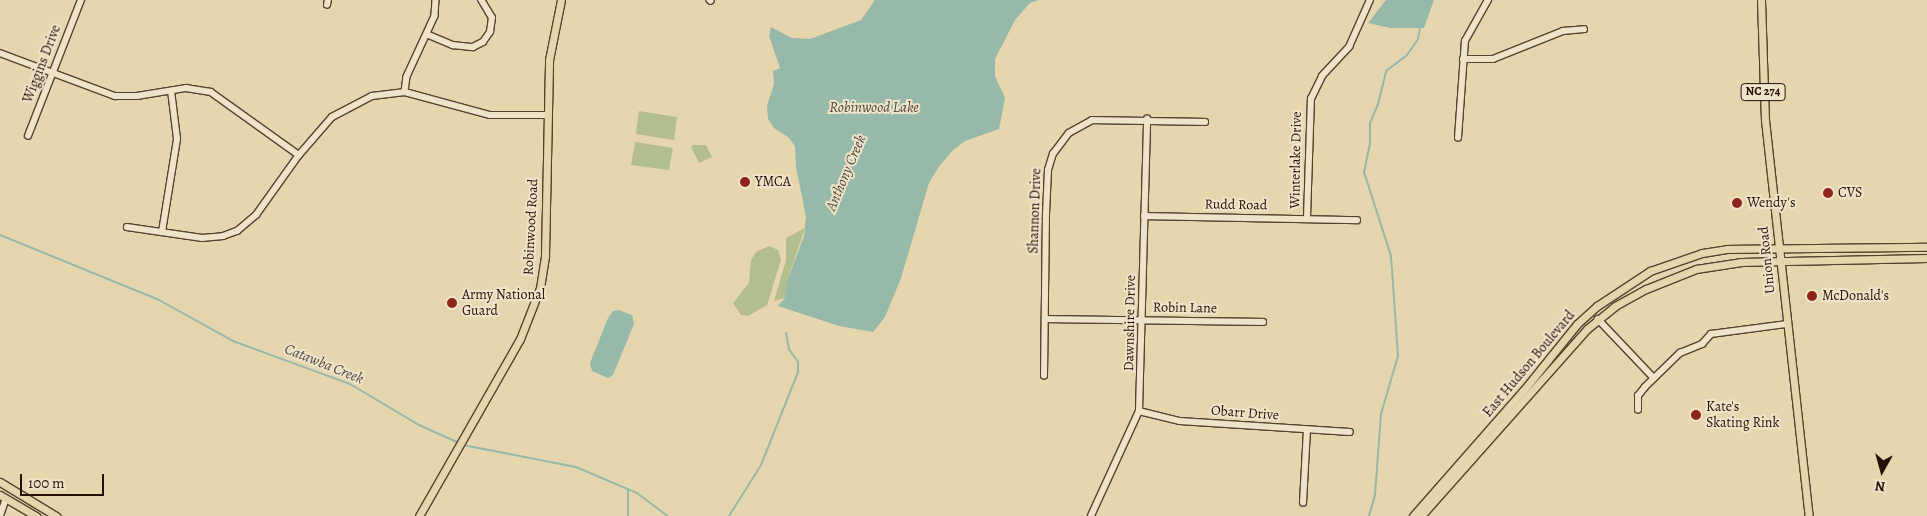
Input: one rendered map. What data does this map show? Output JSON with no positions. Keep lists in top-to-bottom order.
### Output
{
  "streets": {
    "main road": [
      "NC 274",
      "Robinwood Road",
      "Union Road",
      "East Hudson Boulevard"
    ],
    "street": [
      "Wiggins Drive",
      "Winterlake Drive",
      "Rudd Road",
      "Shannon Drive",
      "Robin Lane",
      "Dawnshire Drive",
      "Obarr Drive"
    ]
  },
  "crossings": [
    ["Winterlake Drive", "Rudd Road"],
    ["Rudd Road", "Dawnshire Drive"],
    ["Shannon Drive", "Robin Lane"],
    ["Shannon Drive", "Dawnshire Drive"],
    ["Union Road", "East Hudson Boulevard"],
    ["Robin Lane", "Dawnshire Drive"],
    ["Dawnshire Drive", "Obarr Drive"]
  ],
  "water": ["Robinwood Lake", "Anthony Creek", "Catawba Creek"],
  "places": [
    "YMCA",
    "CVS",
    "Wendy's",
    "McDonald's",
    "Army National Guard",
    "Kate's Skating Rink"
  ],
  "scale_bar": "100 m",
  "north": "bottom"
}
